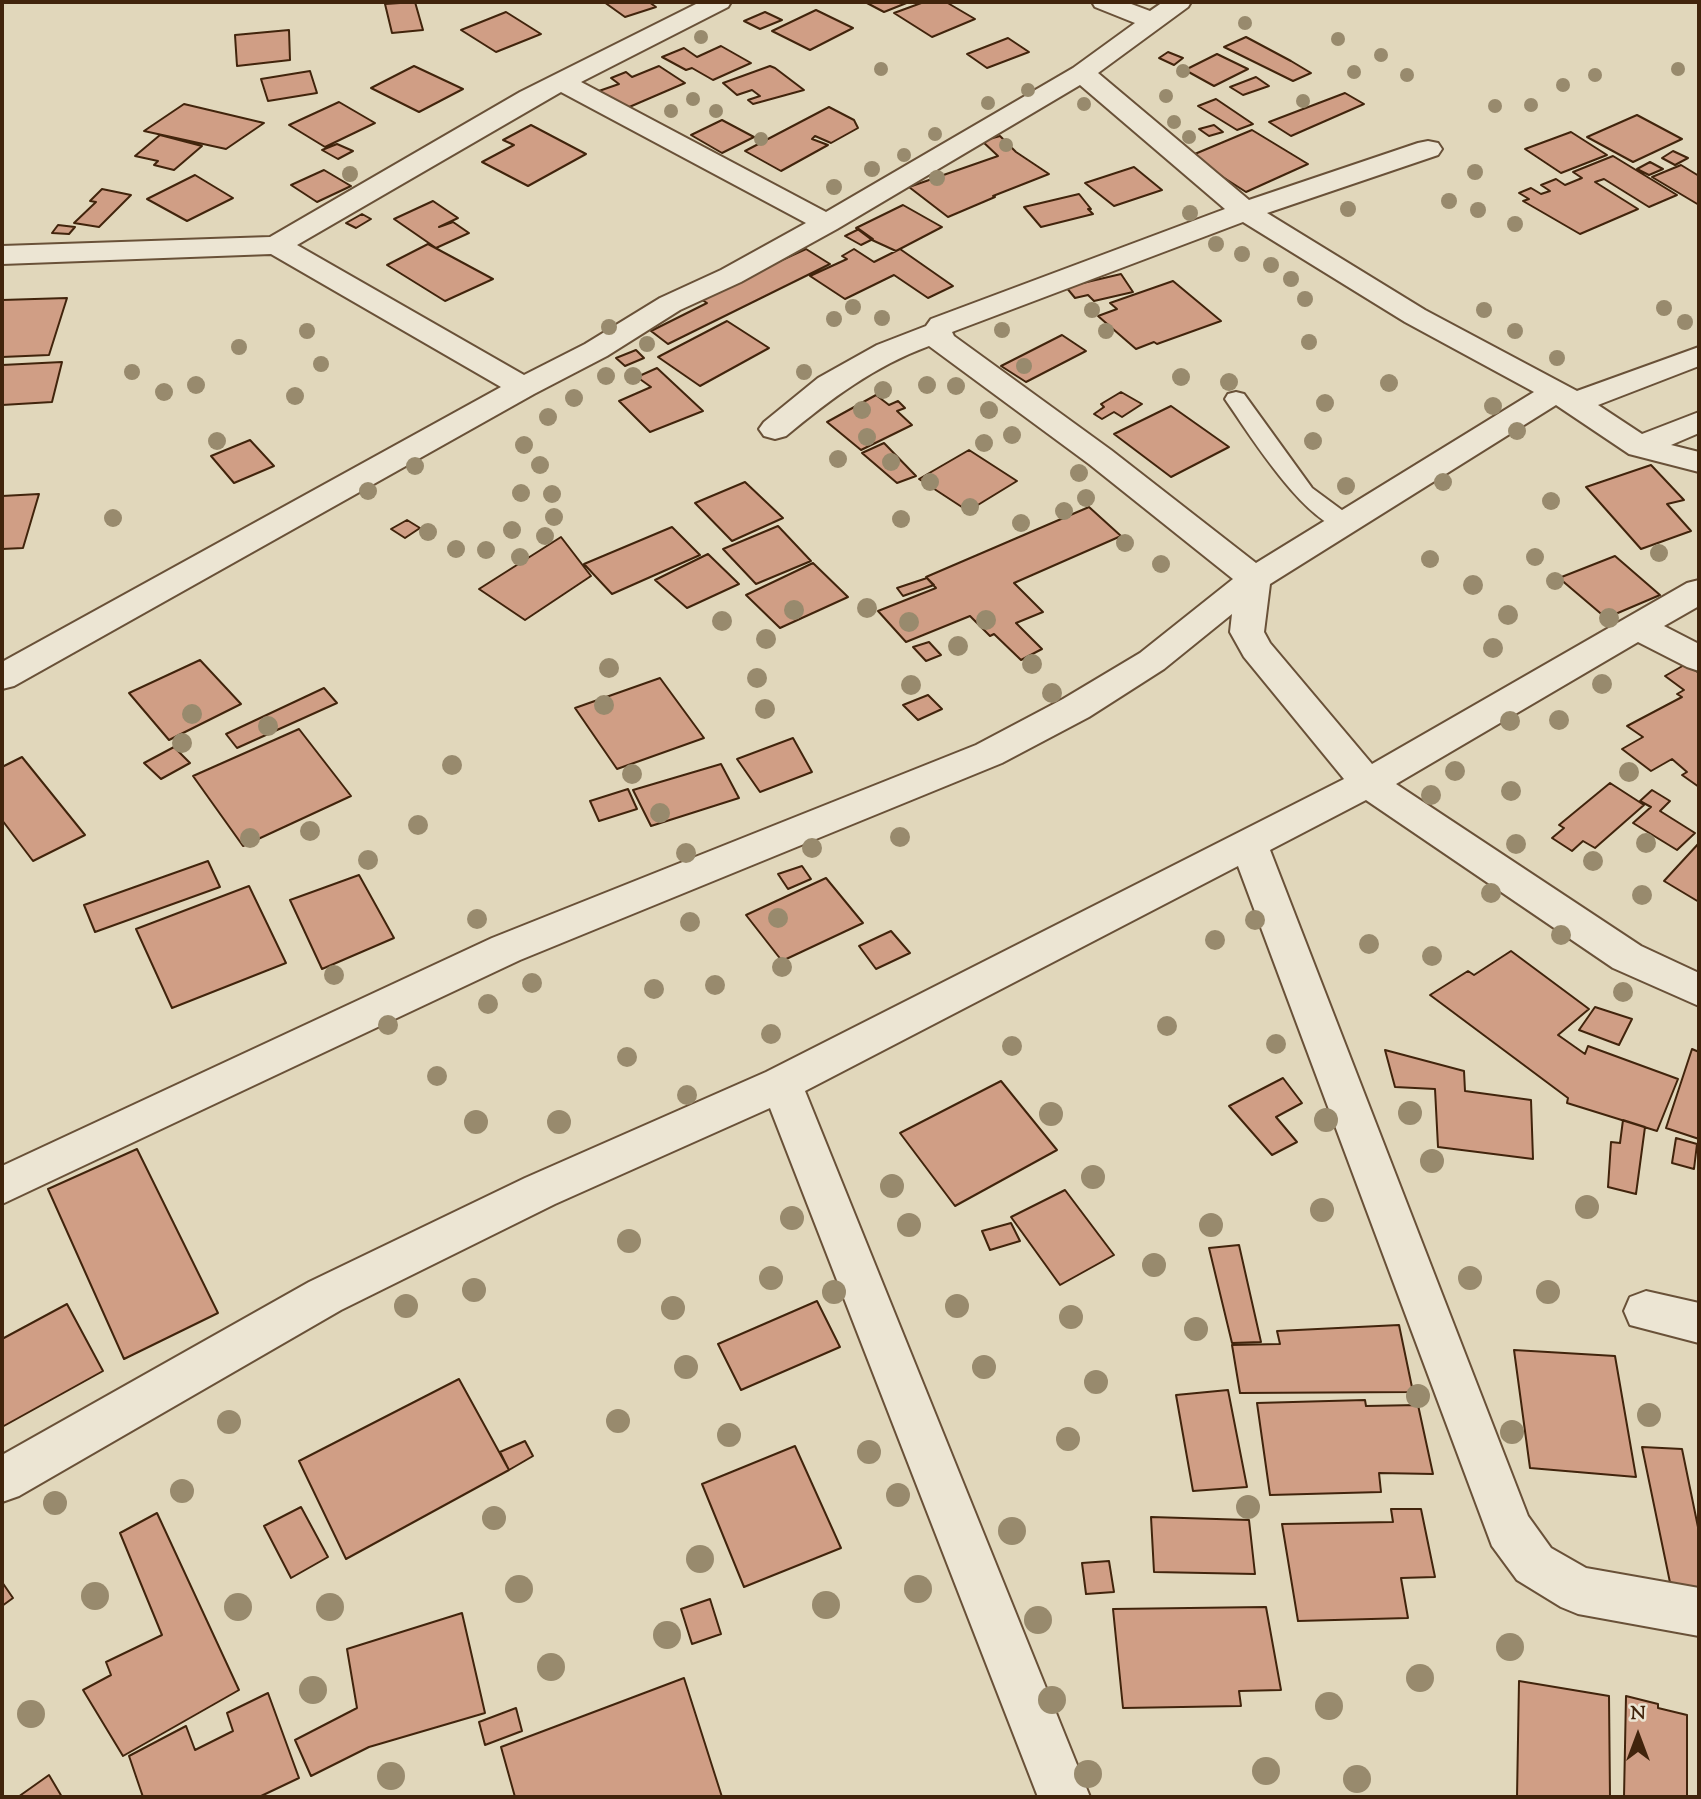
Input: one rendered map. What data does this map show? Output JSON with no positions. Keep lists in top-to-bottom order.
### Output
{
  "north": "top"
}
